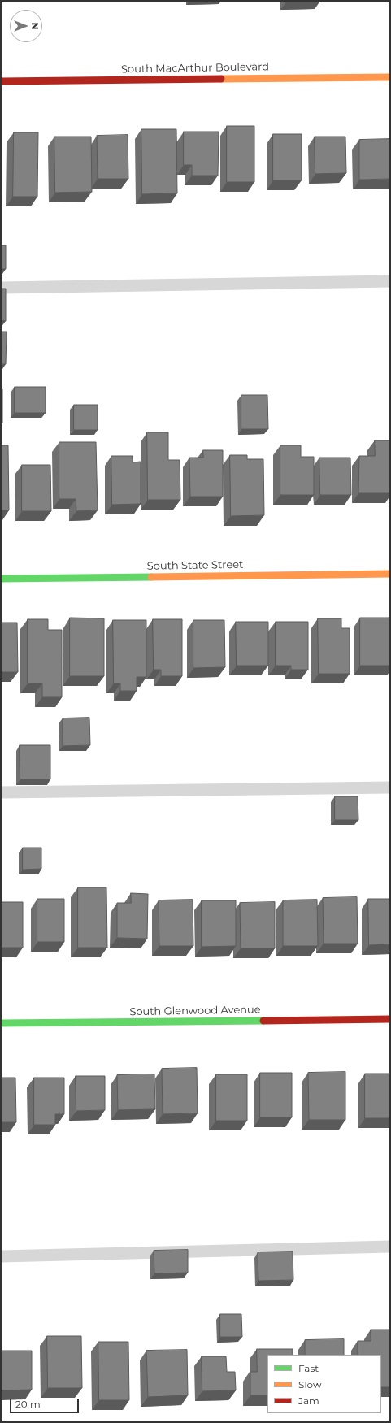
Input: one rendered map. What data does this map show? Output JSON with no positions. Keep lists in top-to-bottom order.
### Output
{
  "streets": {
    "street": ["South MacArthur Boulevard", "South State Street", "South Glenwood Avenue"]
  },
  "legend": ["Fast", "Slow", "Jam"],
  "scale_bar": "20 m",
  "north": "right"
}
